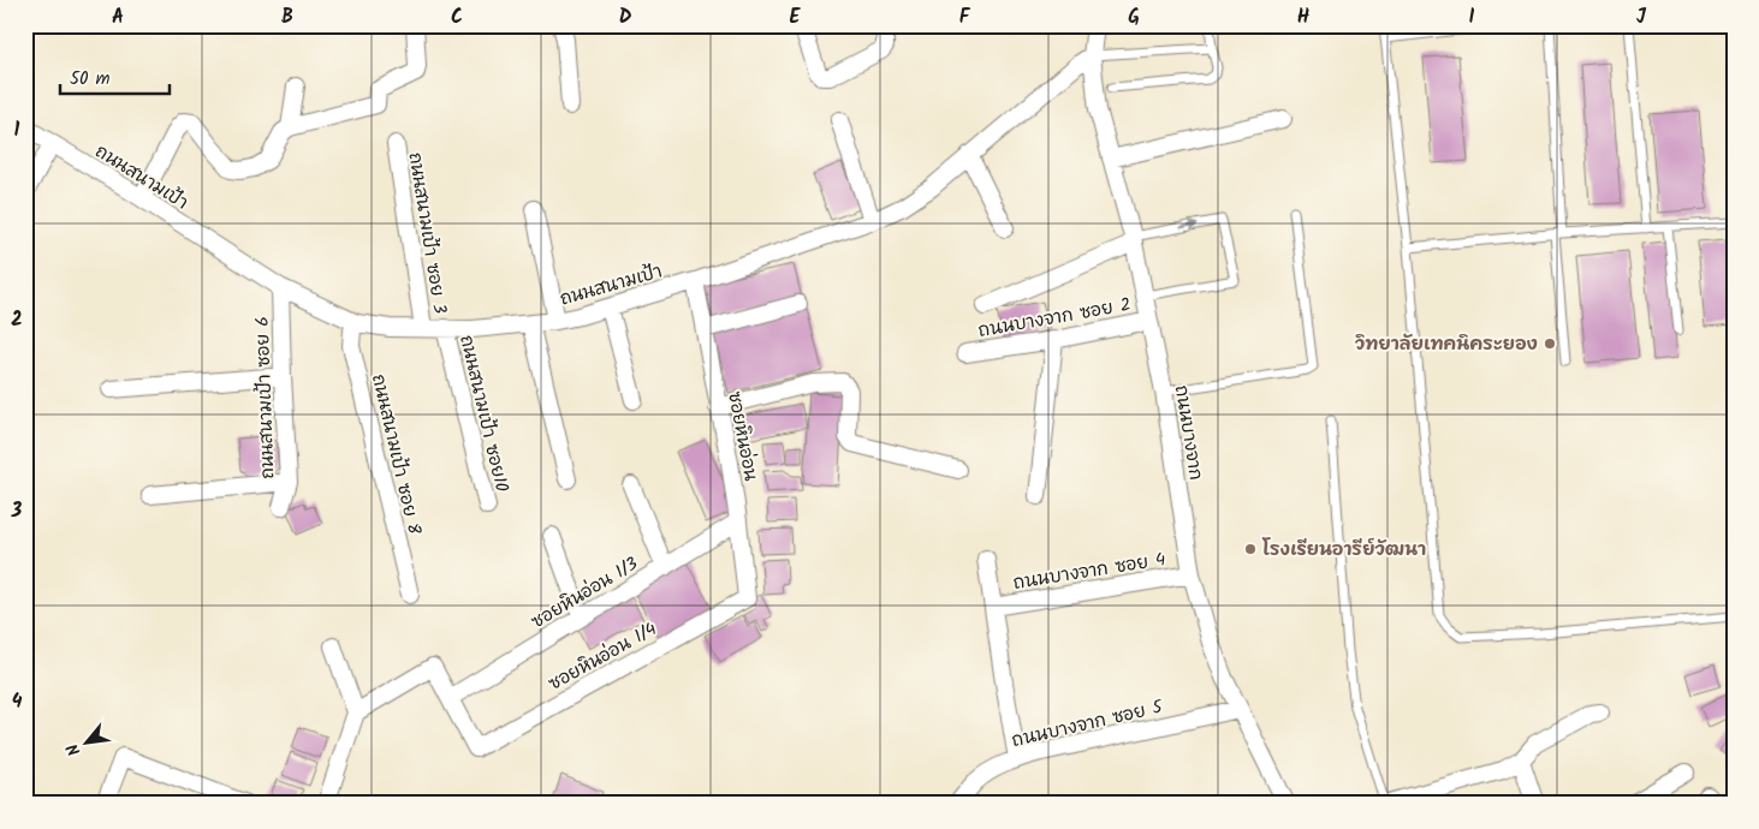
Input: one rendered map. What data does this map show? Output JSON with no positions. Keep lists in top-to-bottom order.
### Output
{
  "streets": {
    "street": [
      "ถนนสนามเป้า",
      "ถนนสนามเป้า ซอย 3",
      "ถนนบางจาก ซอย 2",
      "ถนนสนามเป้า ซอย 6",
      "ถนนสนามเป้า ซอย10",
      "ถนนบางจาก",
      "ซอยหินอ่อน",
      "ถนนสนามเป้า ซอย 8",
      "ถนนบางจาก ซอย 4",
      "ซอยหินอ่อน 1/3",
      "ซอยหินอ่อน 1/4",
      "ถนนบางจาก ซอย 5"
    ]
  },
  "crossings": [
    ["ถนนสนามเป้า", "ถนนสนามเป้า ซอย 3"],
    ["ถนนสนามเป้า", "ถนนสนามเป้า ซอย 6"],
    ["ถนนสนามเป้า", "ถนนสนามเป้า ซอย10"],
    ["ถนนสนามเป้า", "ถนนบางจาก"],
    ["ถนนสนามเป้า", "ซอยหินอ่อน"],
    ["ถนนสนามเป้า", "ถนนสนามเป้า ซอย 8"],
    ["ถนนบางจาก ซอย 2", "ถนนบางจาก"],
    ["ถนนบางจาก", "ถนนบางจาก ซอย 4"],
    ["ถนนบางจาก", "ถนนบางจาก ซอย 5"],
    ["ซอยหินอ่อน", "ซอยหินอ่อน 1/3"],
    ["ซอยหินอ่อน", "ซอยหินอ่อน 1/4"],
    ["ซอยหินอ่อน 1/3", "ซอยหินอ่อน 1/4"]
  ],
  "places": ["วิทยาลัยเทคนิคระยอง", "โรงเรียนอารีย์วัฒนา"],
  "scale_bar": "50 m",
  "north": "bottom left",
  "grid": {
    "columns": [
      "A",
      "B",
      "C",
      "D",
      "E",
      "F",
      "G",
      "H",
      "I",
      "J"
    ],
    "rows": [
      "1",
      "2",
      "3",
      "4"
    ]
  }
}
